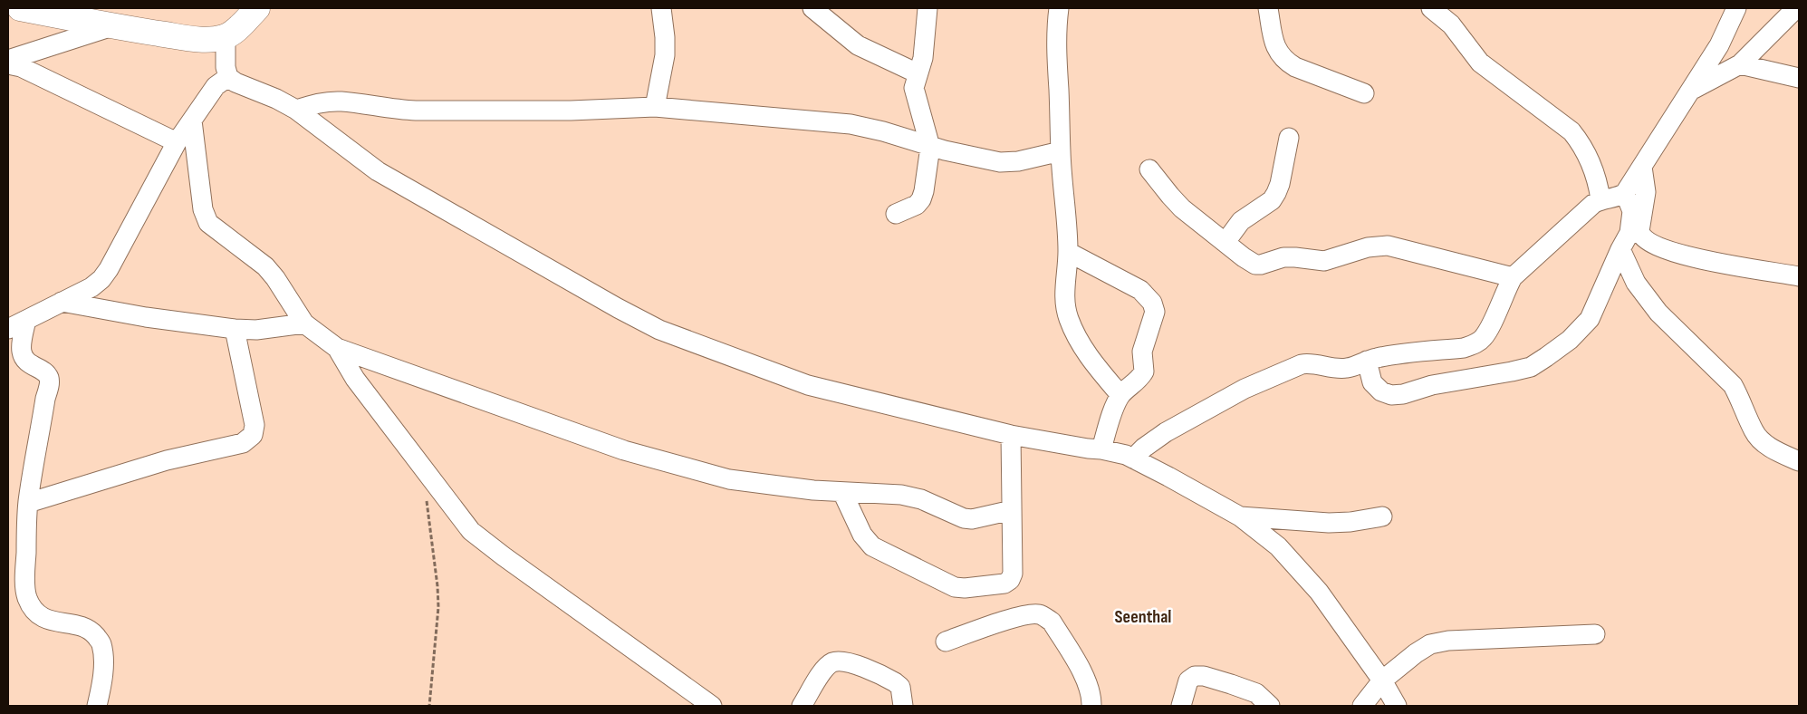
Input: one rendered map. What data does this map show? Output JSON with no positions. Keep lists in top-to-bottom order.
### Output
{
  "districts": ["Seenthal"]
}
